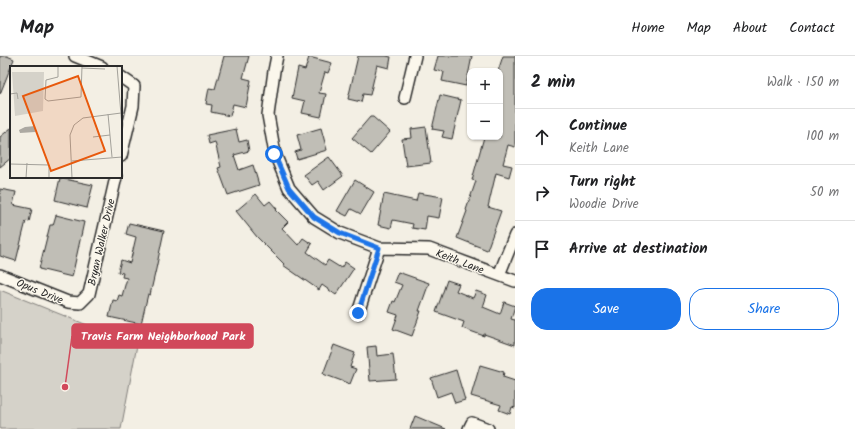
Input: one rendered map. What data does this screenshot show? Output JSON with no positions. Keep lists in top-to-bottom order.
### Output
{
  "streets": {
    "street": ["Bryan Walker Drive", "Keith Lane", "Opus Drive"]
  },
  "crossings": [
    ["Bryan Walker Drive", "Opus Drive"]
  ],
  "places": ["Travis Farm Neighborhood Park"],
  "page": {
    "header": "Map",
    "nav": [
      "Home",
      "Map",
      "About",
      "Contact"
    ],
    "heading": ["2 min", "Walk · 150 m"],
    "map_buttons": ["+", "−"],
    "list": [
      ["Continue", "Keith Lane", "100 m"],
      ["Turn right", "Woodie Drive", "50 m"],
      "Arrive at destination"
    ],
    "buttons": ["Save", "Share"]
  }
}
